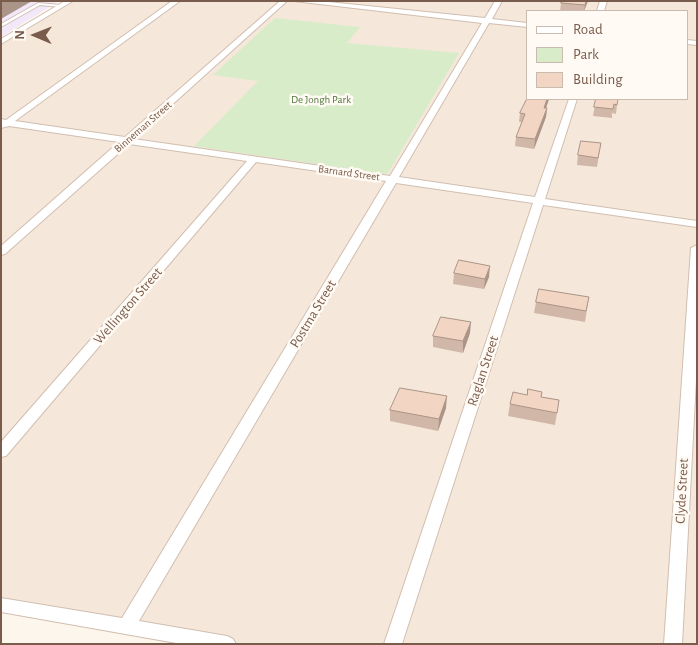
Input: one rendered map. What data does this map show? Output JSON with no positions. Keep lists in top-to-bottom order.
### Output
{
  "streets": {
    "street": [
      "Binneman Street",
      "Barnard Street",
      "Wellington Street",
      "Postma Street",
      "Raglan Street",
      "Clyde Street"
    ]
  },
  "crossings": [
    ["Binneman Street", "Barnard Street"],
    ["Barnard Street", "Wellington Street"],
    ["Barnard Street", "Postma Street"],
    ["Barnard Street", "Raglan Street"]
  ],
  "parks": ["De Jongh Park"],
  "legend": ["Road", "Park", "Building"],
  "north": "left"
}
